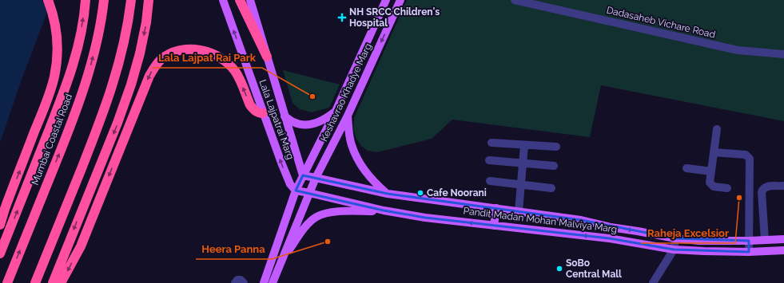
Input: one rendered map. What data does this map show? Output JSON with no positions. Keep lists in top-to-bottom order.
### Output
{
  "streets": {
    "highway": ["Mumbai Coastal Road"],
    "main road": ["Keshavrao Khadye Marg", "Lala Lajpatrai Marg", "Pandit Madan Mohan Malviya Marg"],
    "street": ["Dadasaheb Vichare Road"]
  },
  "crossings": [
    ["Keshavrao Khadye Marg", "Lala Lajpatrai Marg"],
    ["Keshavrao Khadye Marg", "Pandit Madan Mohan Malviya Marg"],
    ["Lala Lajpatrai Marg", "Pandit Madan Mohan Malviya Marg"]
  ],
  "places": {
    "health": ["NH SRCC Children's Hospital"],
    "other": [
      "Lala Lajpat Rai Park",
      "Cafe Noorani",
      "Raheja Excelsior",
      "Heera Panna",
      "SoBo Central Mall"
    ]
  }
}
